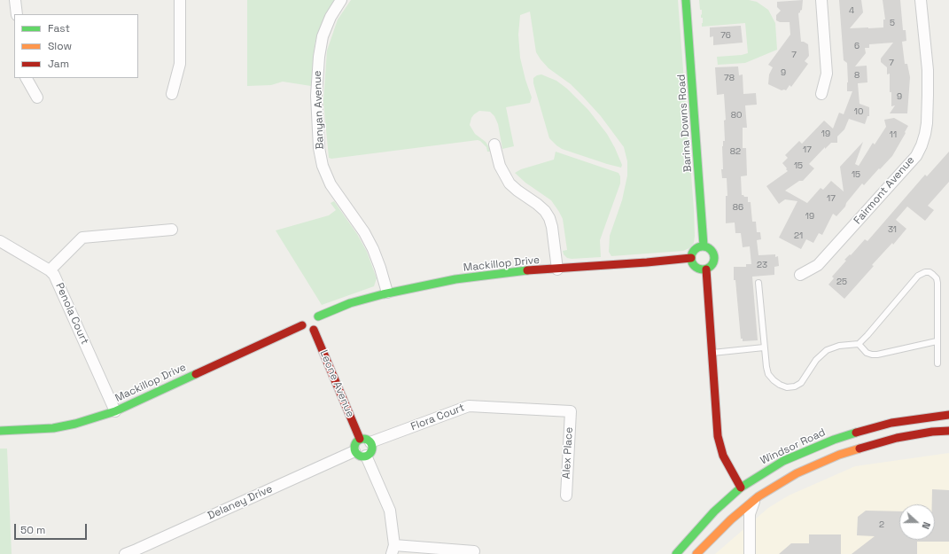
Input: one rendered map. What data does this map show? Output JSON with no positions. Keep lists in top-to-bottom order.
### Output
{
  "streets": {
    "main road": [
      "Barina Downs Road",
      "Mackillop Drive",
      "Leone Avenue",
      "Windsor Road"
    ],
    "street": [
      "Banyan Avenue",
      "Fairmont Avenue",
      "Penola Court",
      "Flora Court",
      "Alex Place",
      "Delaney Drive"
    ]
  },
  "crossings": [
    ["Banyan Avenue", "Mackillop Drive"],
    ["Barina Downs Road", "Mackillop Drive"],
    ["Mackillop Drive", "Penola Court"],
    ["Mackillop Drive", "Leone Avenue"],
    ["Leone Avenue", "Flora Court"],
    ["Leone Avenue", "Delaney Drive"],
    ["Flora Court", "Alex Place"],
    ["Flora Court", "Delaney Drive"]
  ],
  "house_numbers": [
    "4",
    "5",
    "76",
    "6",
    "7",
    "7",
    "9",
    "8",
    "78",
    "9",
    "10",
    "80",
    "19",
    "11",
    "17",
    "82",
    "15",
    "15",
    "17",
    "86",
    "19",
    "31",
    "21",
    "23",
    "25",
    "2"
  ],
  "legend": ["Fast", "Slow", "Jam"],
  "scale_bar": "50 m",
  "north": "right"
}
